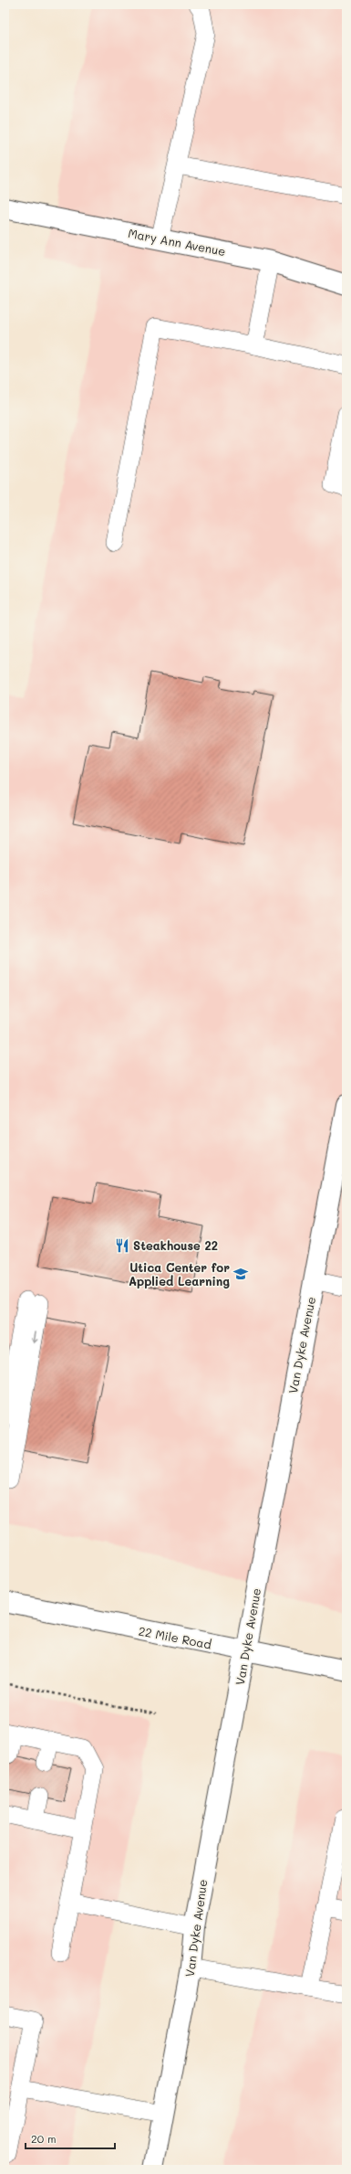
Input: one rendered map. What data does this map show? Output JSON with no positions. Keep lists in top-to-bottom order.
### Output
{
  "streets": {
    "main road": ["Mary Ann Avenue", "Van Dyke Avenue", "22 Mile Road"]
  },
  "crossings": [
    ["Van Dyke Avenue", "22 Mile Road"]
  ],
  "places": {
    "restaurant": ["Steakhouse 22"],
    "school or university": ["Utica Center for Applied Learning"]
  },
  "scale_bar": "20 m"
}
